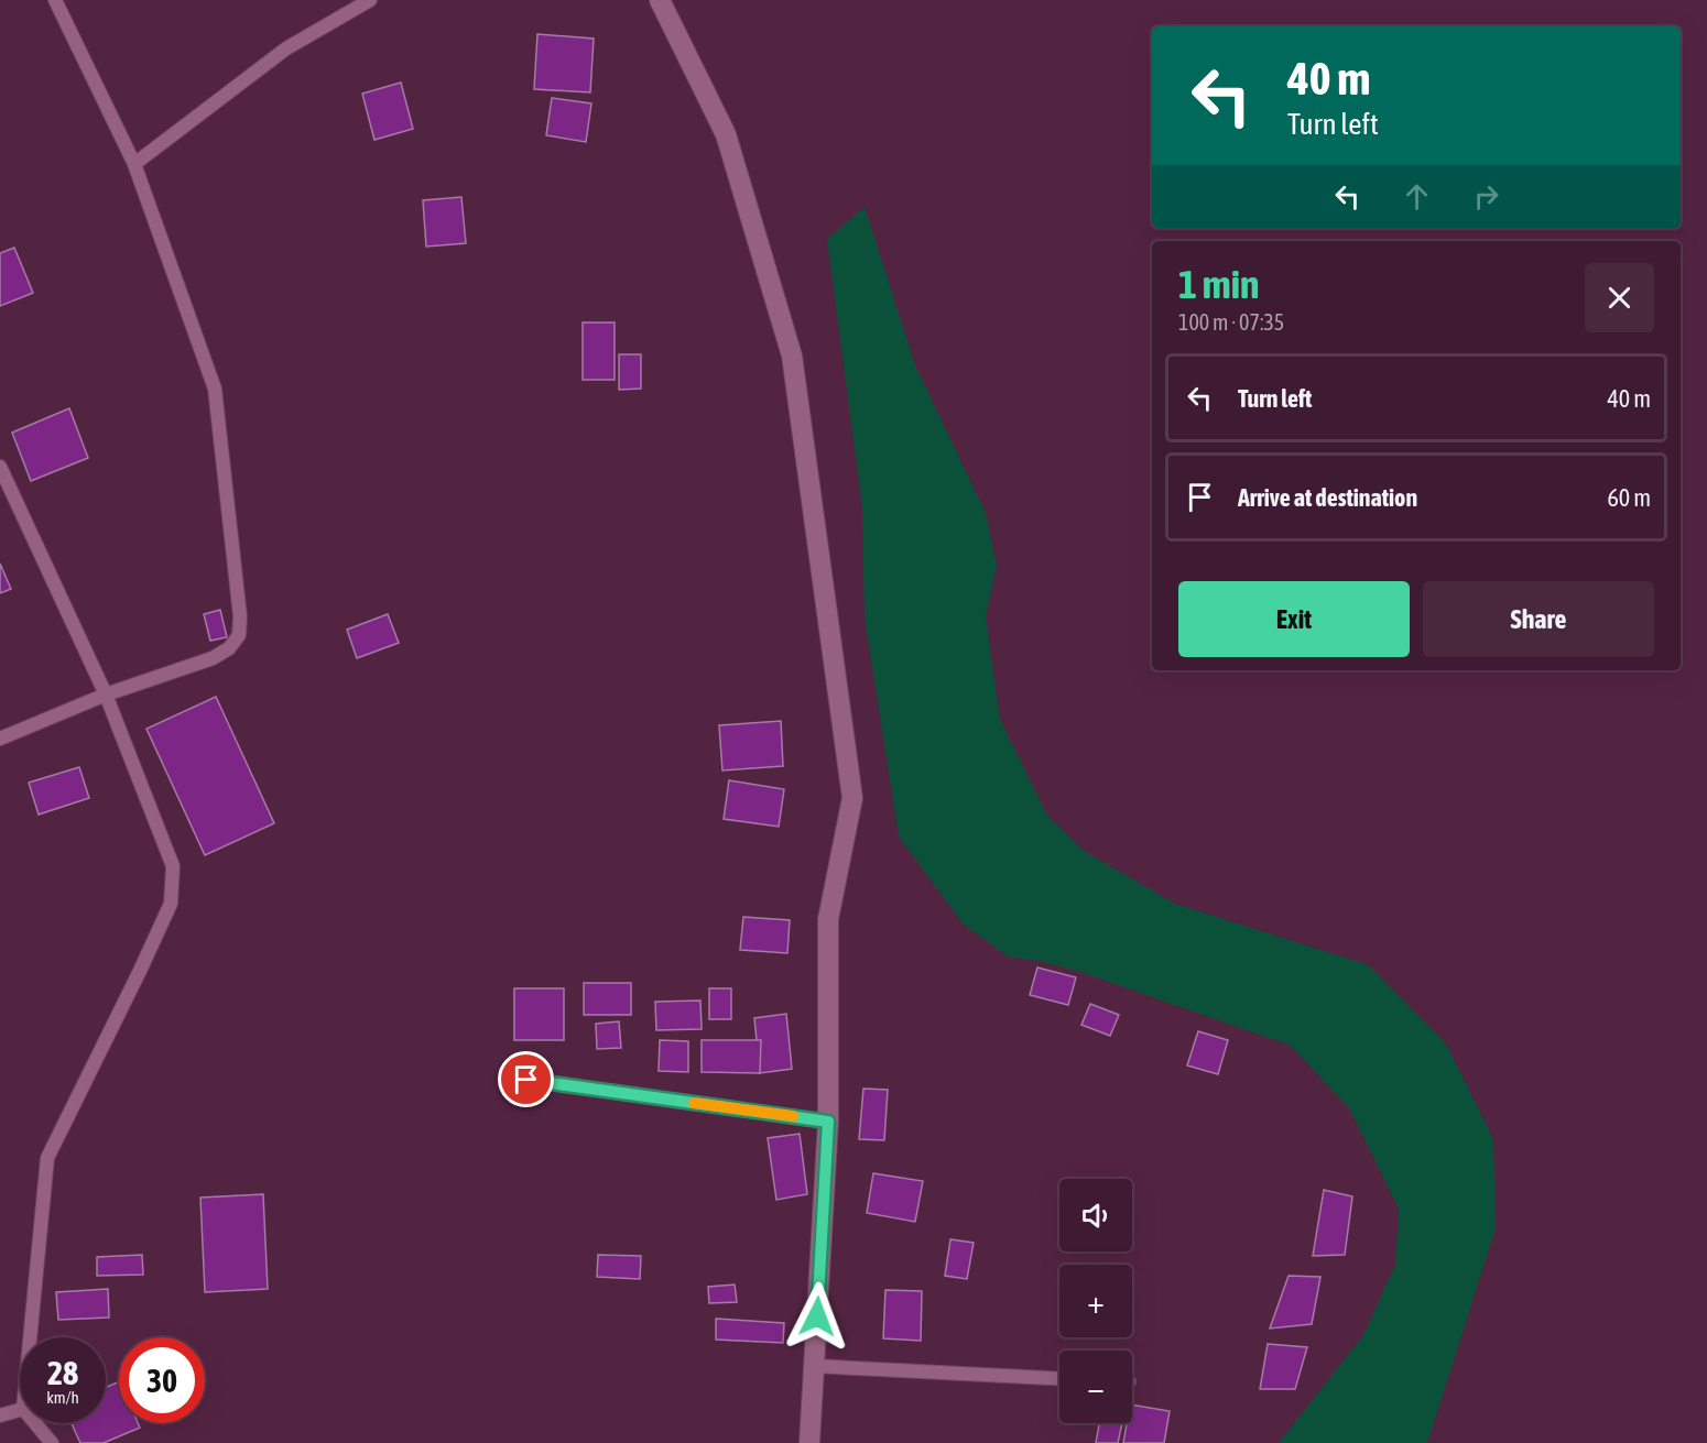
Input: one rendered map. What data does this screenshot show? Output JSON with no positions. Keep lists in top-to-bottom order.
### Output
{
  "page": {
    "turn": ["40 m", "Turn left"],
    "heading": ["1 min", "100 m · 07:35"],
    "list": [
      {
        "name": "Turn left",
        "value": "40 m"
      },
      {
        "name": "Arrive at destination",
        "value": "60 m"
      }
    ],
    "buttons": ["Exit", "Share"],
    "map_buttons": ["+", "−"],
    "speed": "28 km/h",
    "limit": "30"
  }
}
